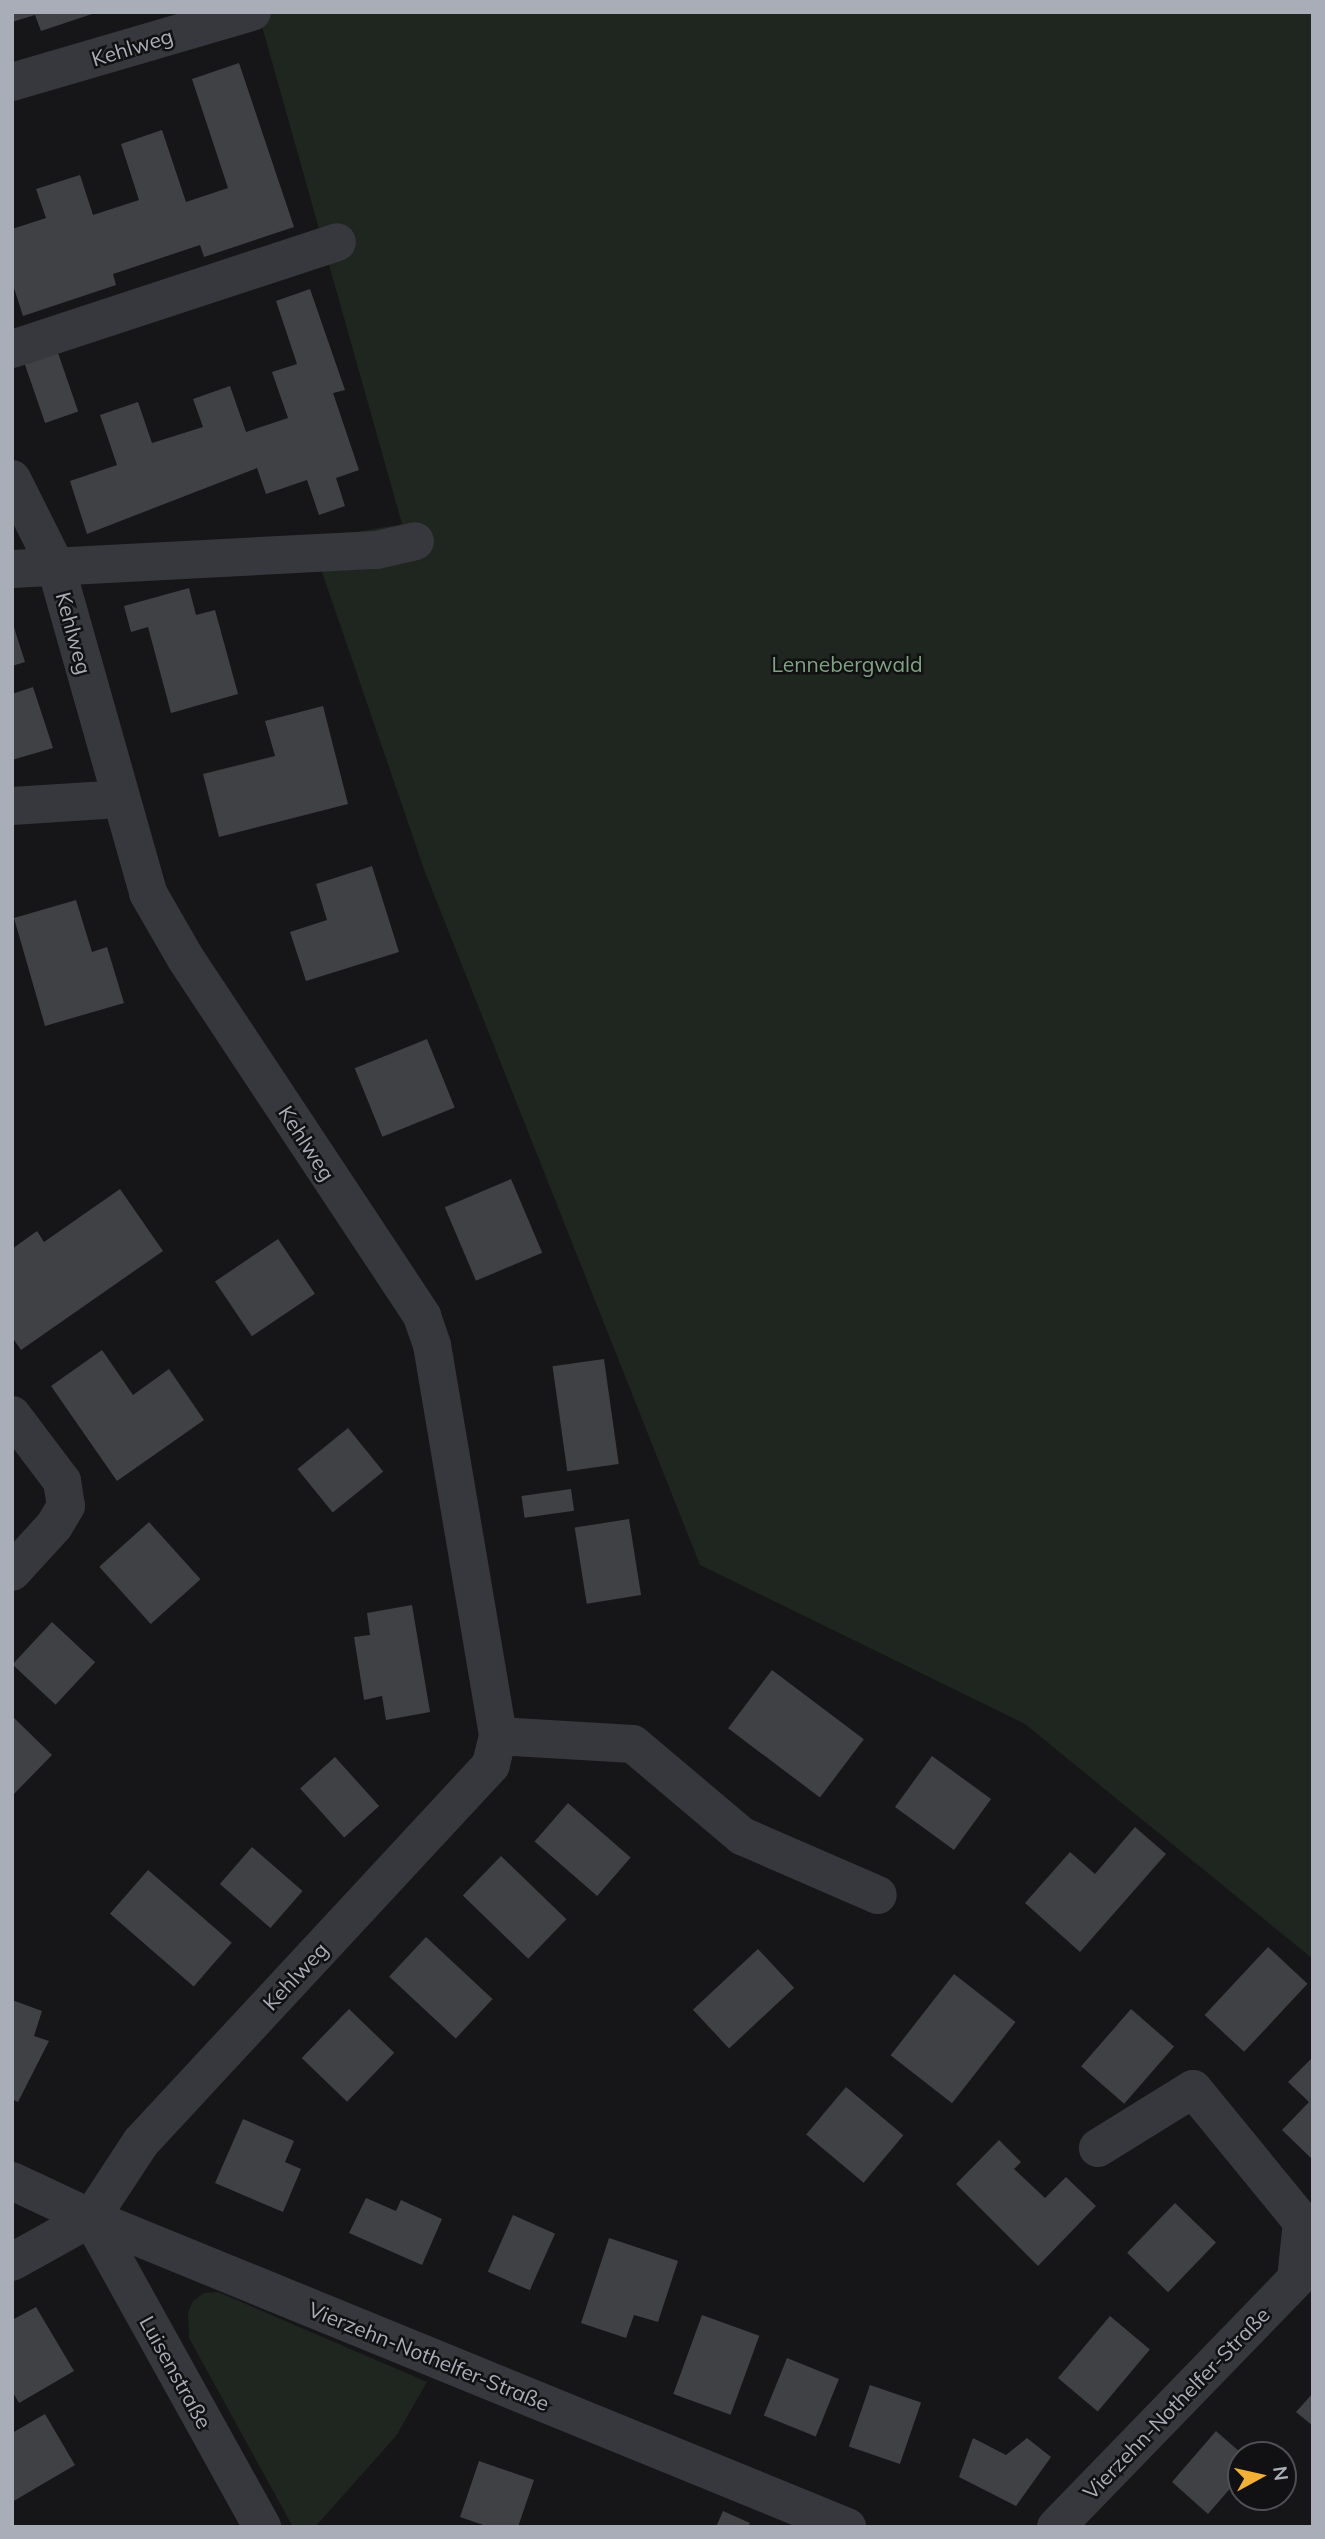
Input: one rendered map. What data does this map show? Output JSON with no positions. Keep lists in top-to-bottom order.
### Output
{
  "streets": {
    "street": ["Kehlweg", "Vierzehn-Nothelfer-Straße", "Luisenstraße"]
  },
  "crossings": [
    ["Kehlweg", "Vierzehn-Nothelfer-Straße"],
    ["Kehlweg", "Luisenstraße"],
    ["Vierzehn-Nothelfer-Straße", "Luisenstraße"]
  ],
  "parks": ["Lennebergwald"],
  "north": "right"
}
